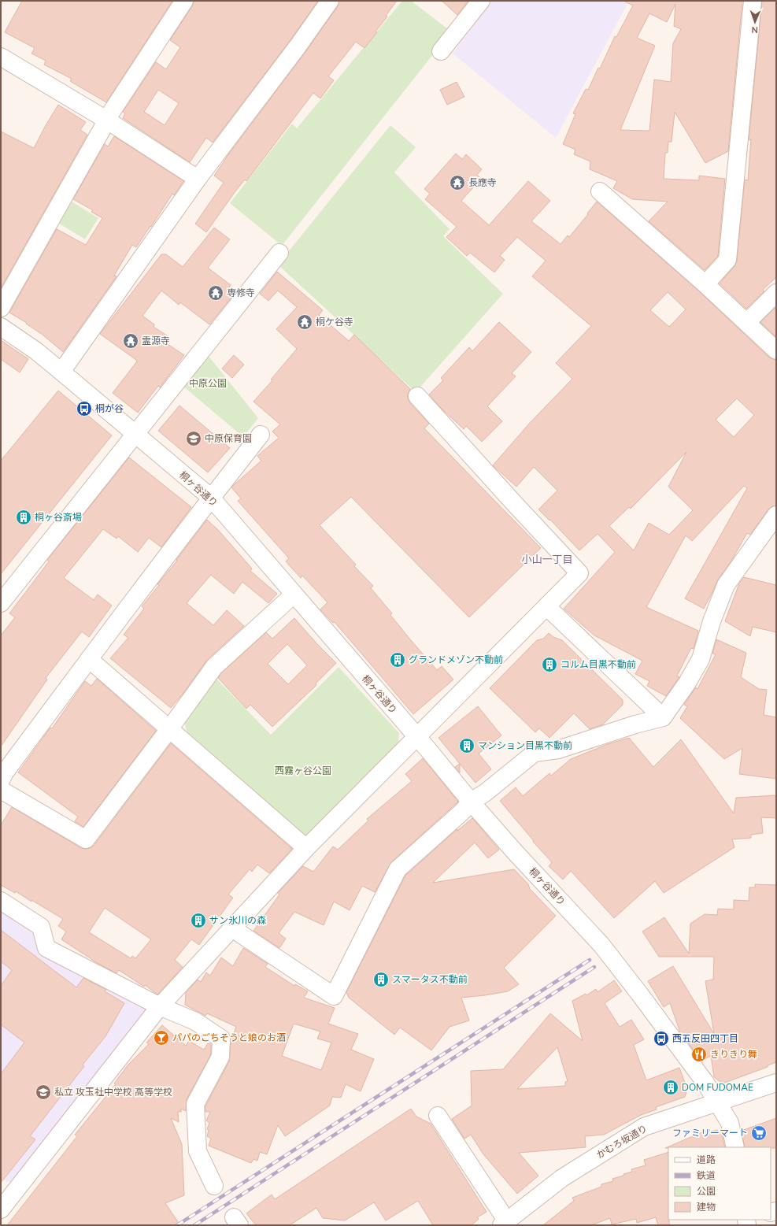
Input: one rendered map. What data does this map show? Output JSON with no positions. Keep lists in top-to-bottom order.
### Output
{
  "streets": {
    "street": ["桐ヶ谷通り", "かむろ坂通り"]
  },
  "crossings": [
    ["桐ヶ谷通り", "かむろ坂通り"]
  ],
  "districts": ["小山一丁目"],
  "parks": ["中原公園", "西霧ヶ谷公園"],
  "places": {
    "temple": [
      "長應寺",
      "専修寺",
      "桐ケ谷寺",
      "霊源寺"
    ],
    "bus stop": ["桐が谷", "西五反田四丁目"],
    "school or university": ["中原保育園", "私立 攻玉社中学校 高等学校"],
    "building": [
      "桐ヶ谷斎場",
      "グランドメゾン不動前",
      "コルム目黒不動前",
      "マンション目黒不動前",
      "サン氷川の森",
      "スマータス不動前",
      "DOM FUDOMAE"
    ],
    "bar": ["パパのごちそうと娘のお酒"],
    "restaurant": ["きりきり舞"],
    "supermarket": ["ファミリーマート"]
  },
  "legend": [
    "道路",
    "鉄道",
    "公園",
    "建物"
  ],
  "north": "bottom"
}
